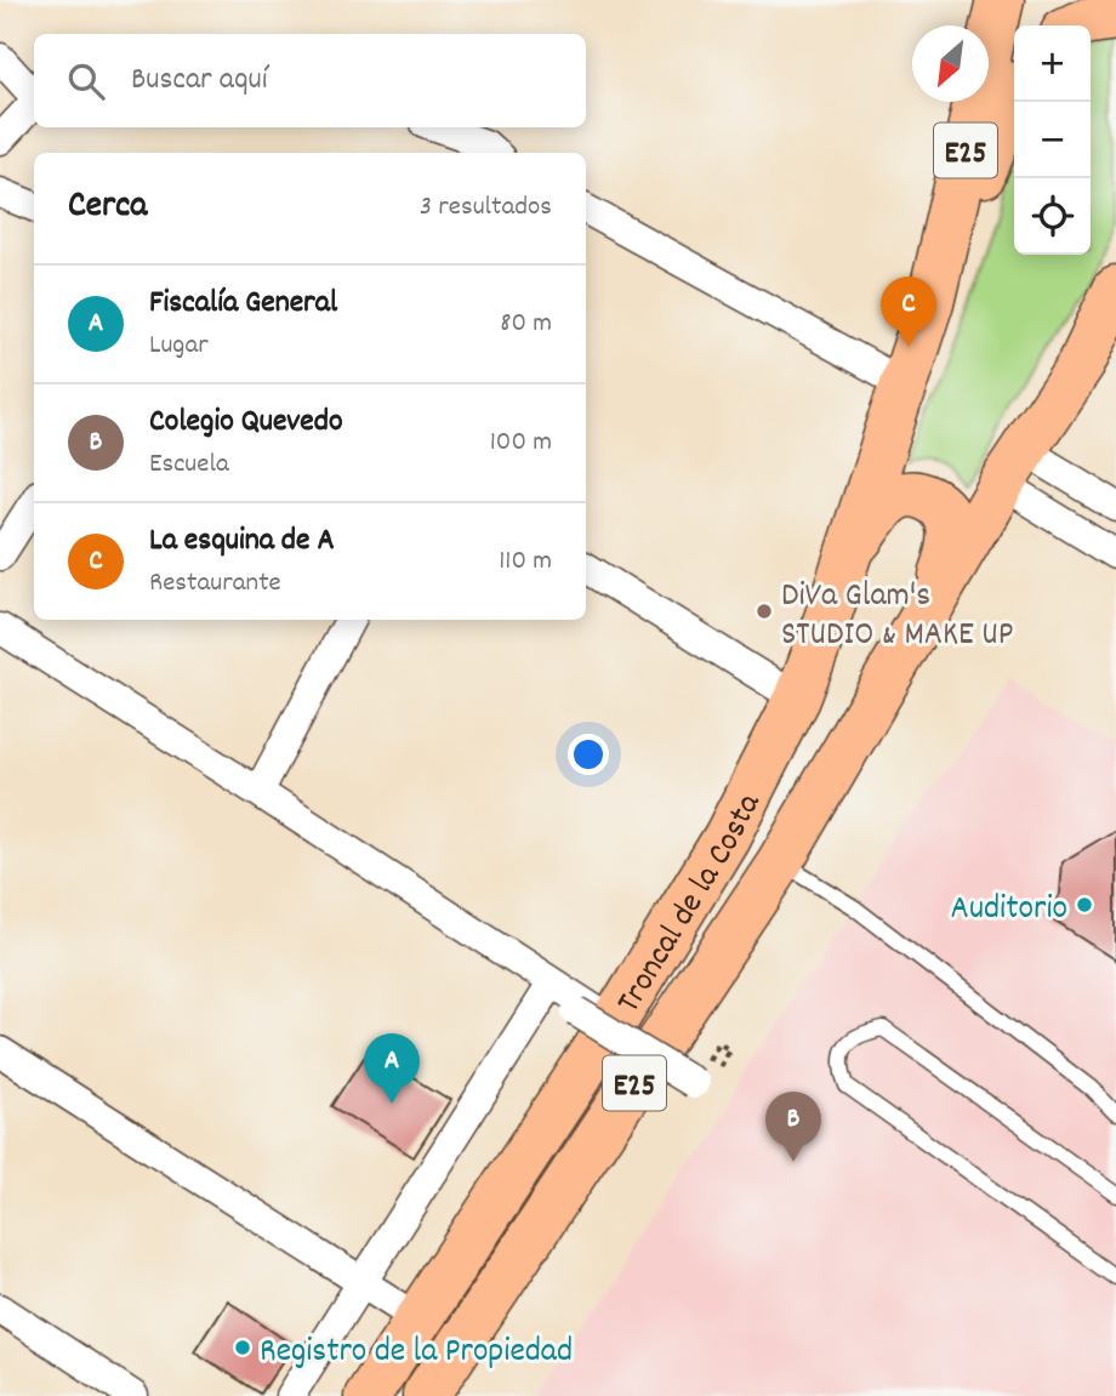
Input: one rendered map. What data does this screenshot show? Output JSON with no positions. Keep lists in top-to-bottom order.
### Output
{
  "streets": {
    "highway": ["E25", "Troncal de la Costa"]
  },
  "crossings": [
    ["E25", "Troncal de la Costa"]
  ],
  "places": ["DiVa Glam's STUDIO & MAKE UP", "Auditorio", "Registro de la Propiedad"],
  "north": "bottom left",
  "page": {
    "map_buttons": ["+", "−"],
    "search": "Buscar aquí",
    "heading": ["Cerca", "3 resultados"],
    "list": [
      {
        "mark": "A",
        "name": "Fiscalía General",
        "note": "Lugar",
        "value": "80 m"
      },
      {
        "mark": "B",
        "name": "Colegio Quevedo",
        "note": "Escuela",
        "value": "100 m"
      },
      {
        "mark": "C",
        "name": "La esquina de A",
        "note": "Restaurante",
        "value": "110 m"
      }
    ],
    "pins": ["C", "A", "B"]
  }
}
